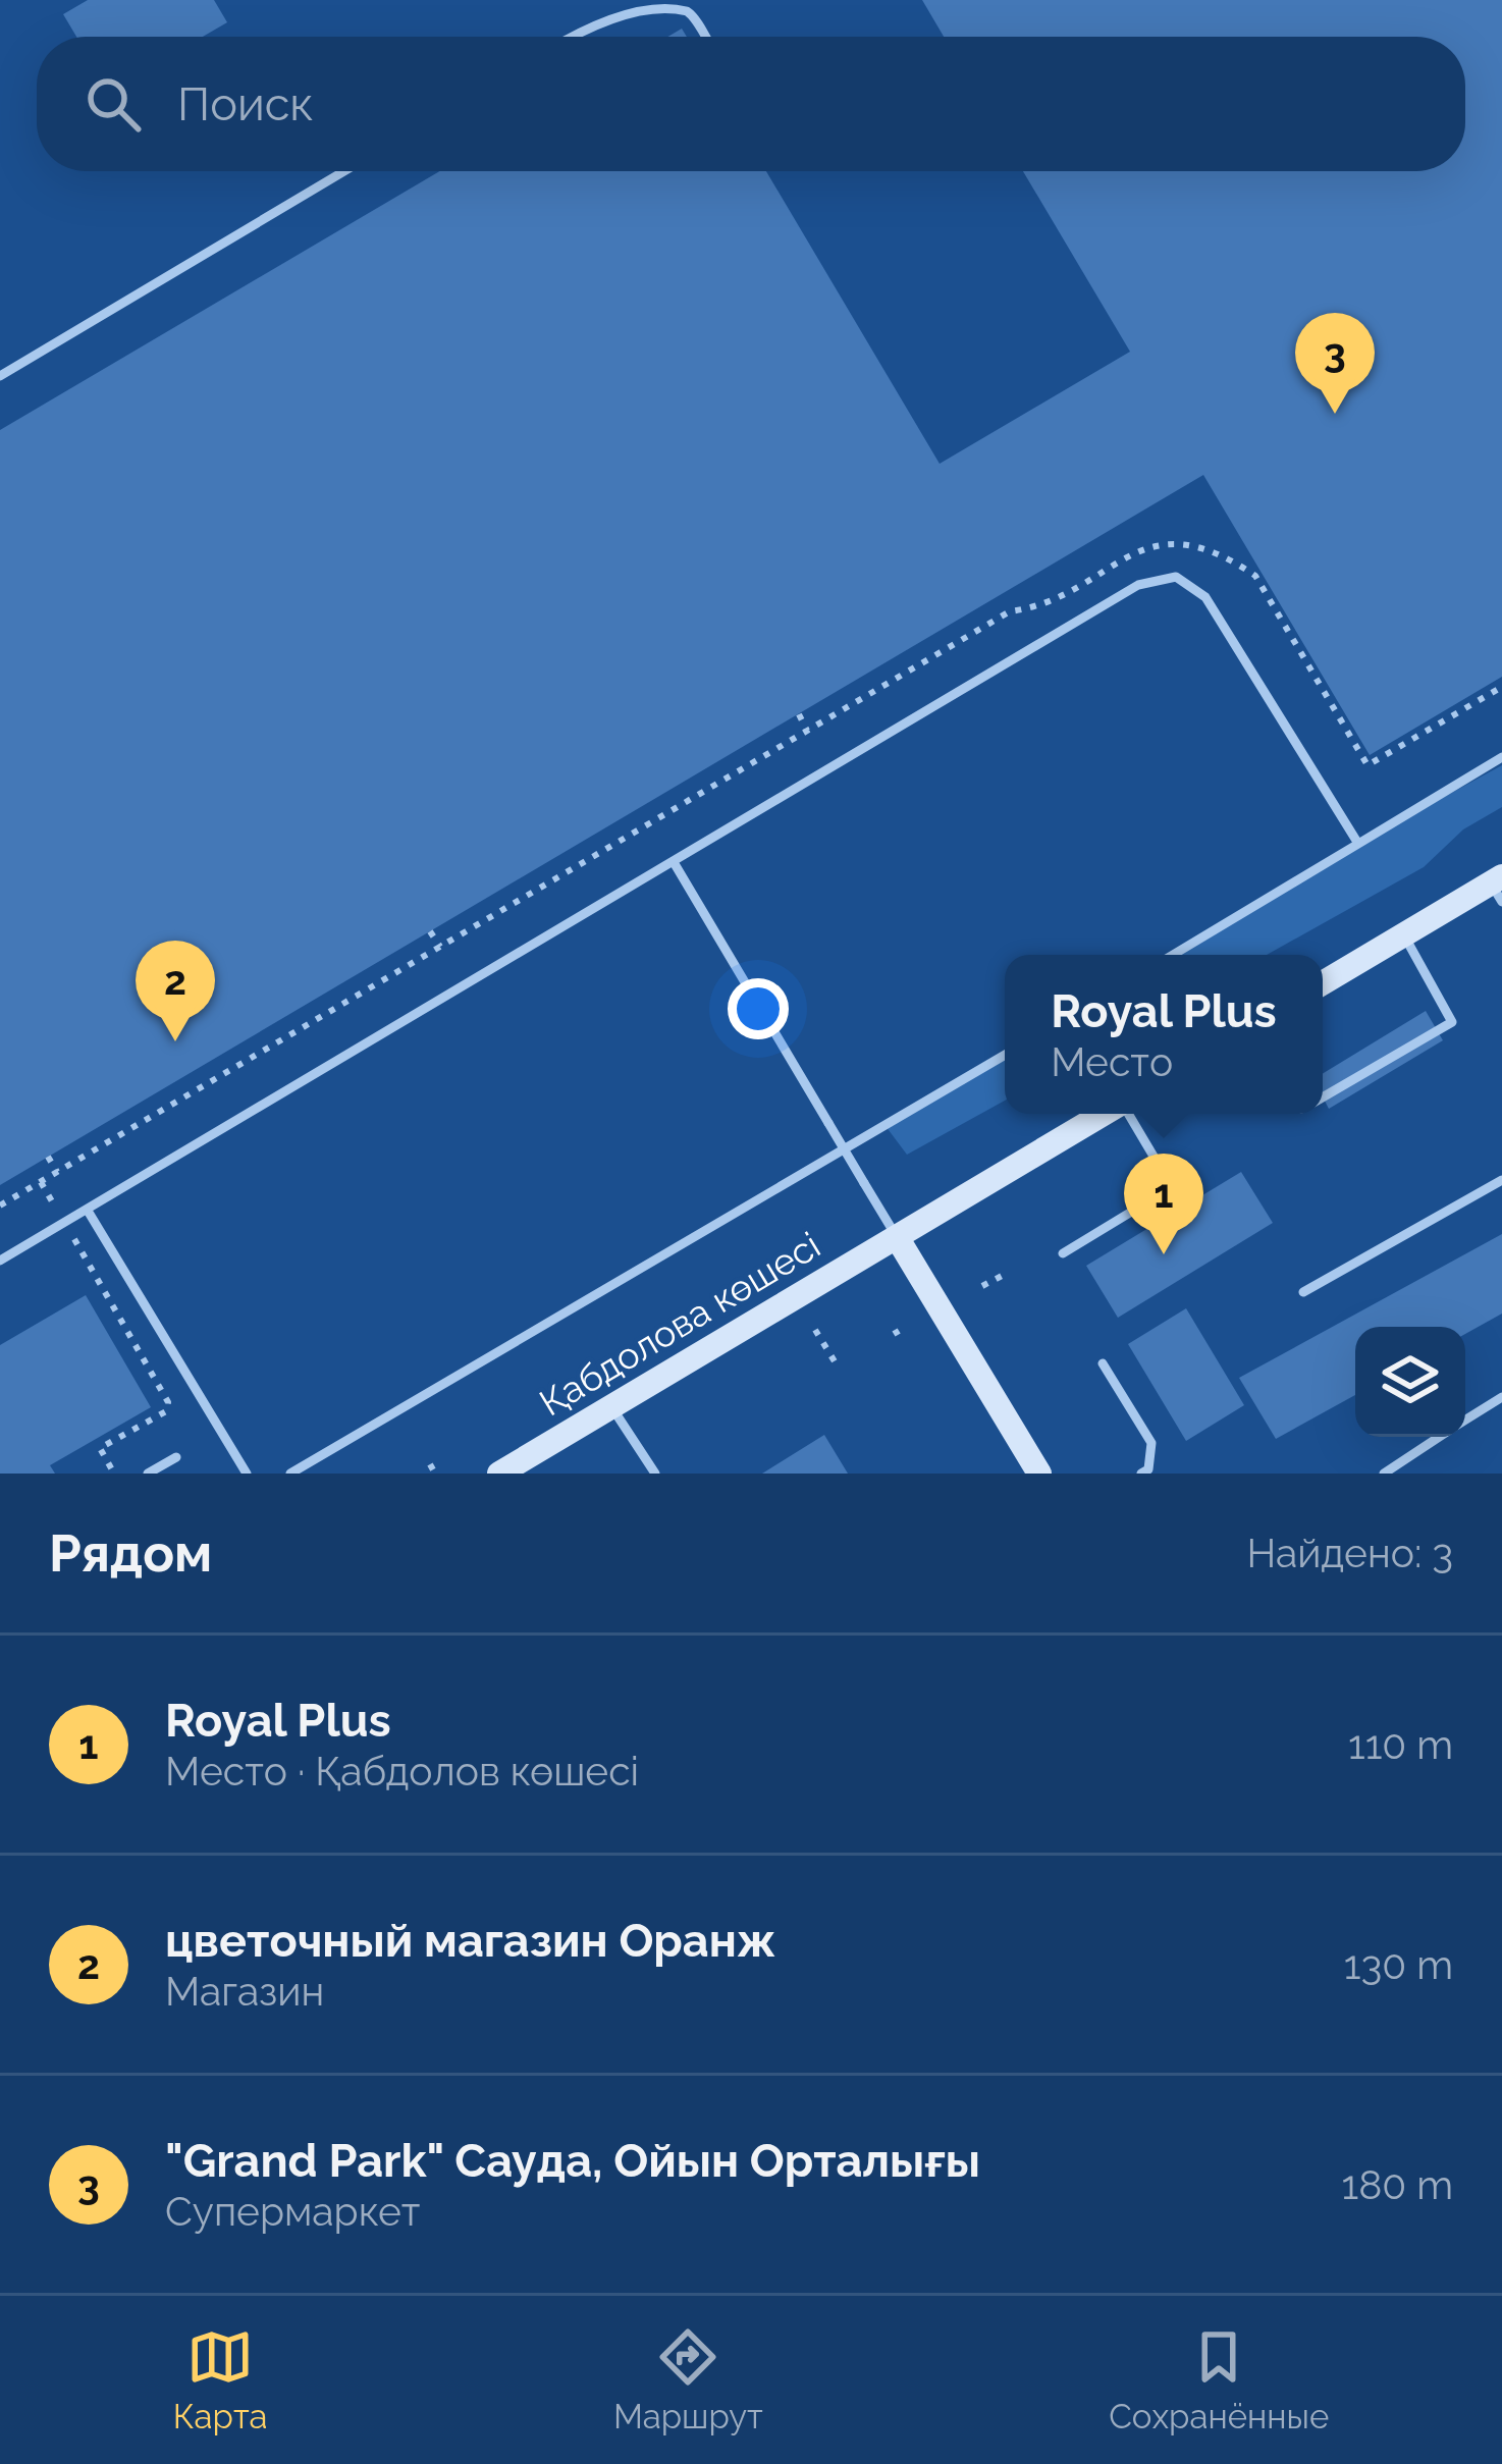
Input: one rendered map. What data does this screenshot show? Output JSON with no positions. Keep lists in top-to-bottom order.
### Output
{
  "streets": {
    "street": ["Қабдолова көшесі"]
  },
  "page": {
    "search": "Поиск",
    "pins": ["3", "2", "1"],
    "popup": ["Royal Plus", "Место"],
    "heading": ["Рядом", "Найдено: 3"],
    "list": [
      {
        "mark": "1",
        "name": "Royal Plus",
        "note": "Место · Қабдолов көшесі",
        "value": "110 m"
      },
      {
        "mark": "2",
        "name": "цветочный магазин Оранж",
        "note": "Магазин",
        "value": "130 m"
      },
      {
        "mark": "3",
        "name": "\"Grand Park\" Сауда, Ойын Орталығы",
        "note": "Супермаркет",
        "value": "180 m"
      }
    ],
    "nav": ["Карта", "Маршрут", "Сохранённые"]
  }
}
